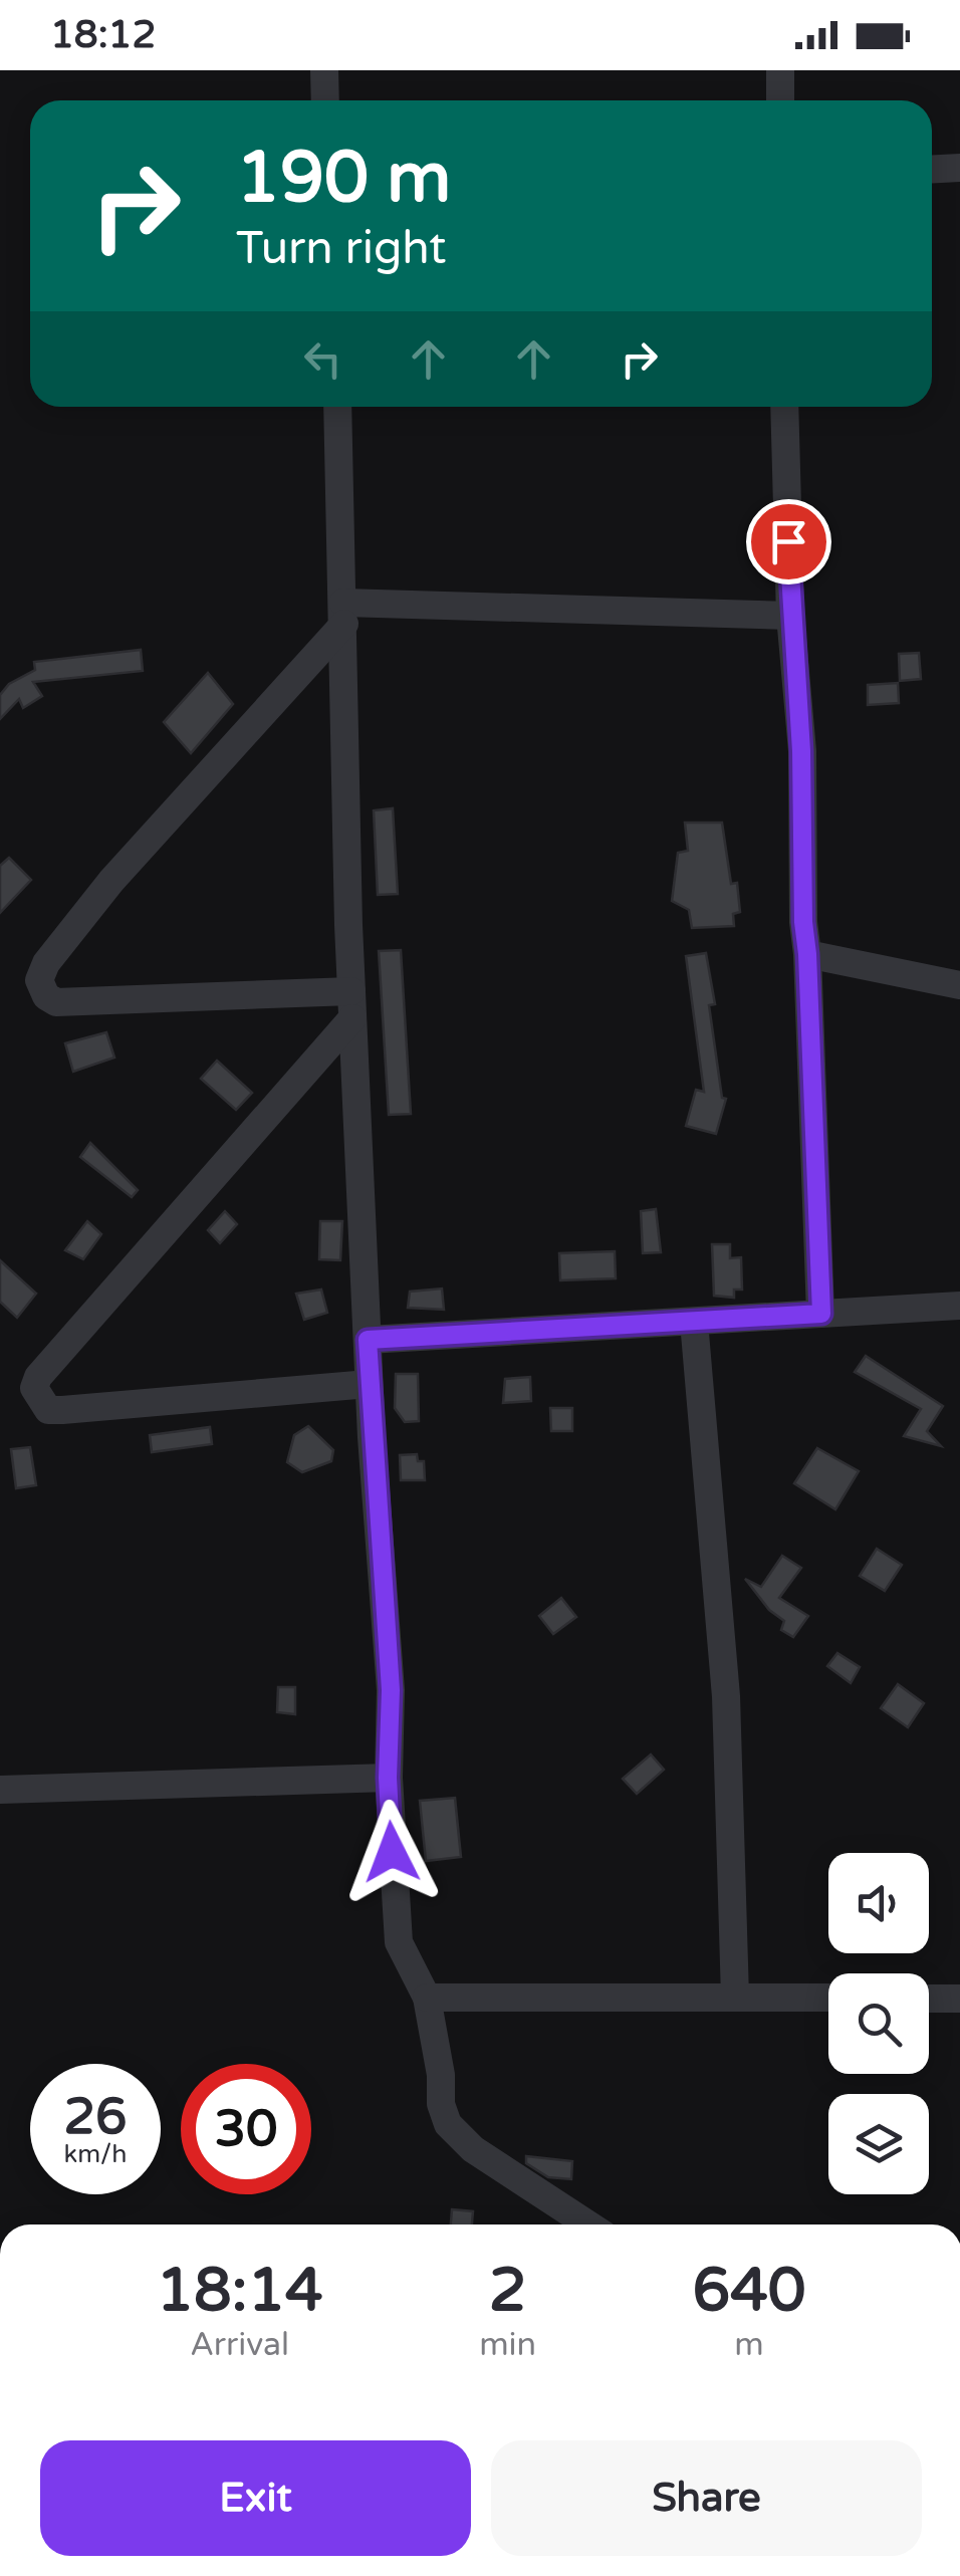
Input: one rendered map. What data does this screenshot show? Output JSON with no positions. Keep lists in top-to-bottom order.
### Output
{
  "page": {
    "status": "18:12",
    "turn": ["190 m", "Turn right"],
    "speed": "26 km/h",
    "limit": "30",
    "eta": [
      "18:14",
      "Arrival",
      "2",
      "min",
      "640",
      "m"
    ],
    "buttons": ["Exit", "Share"]
  }
}
